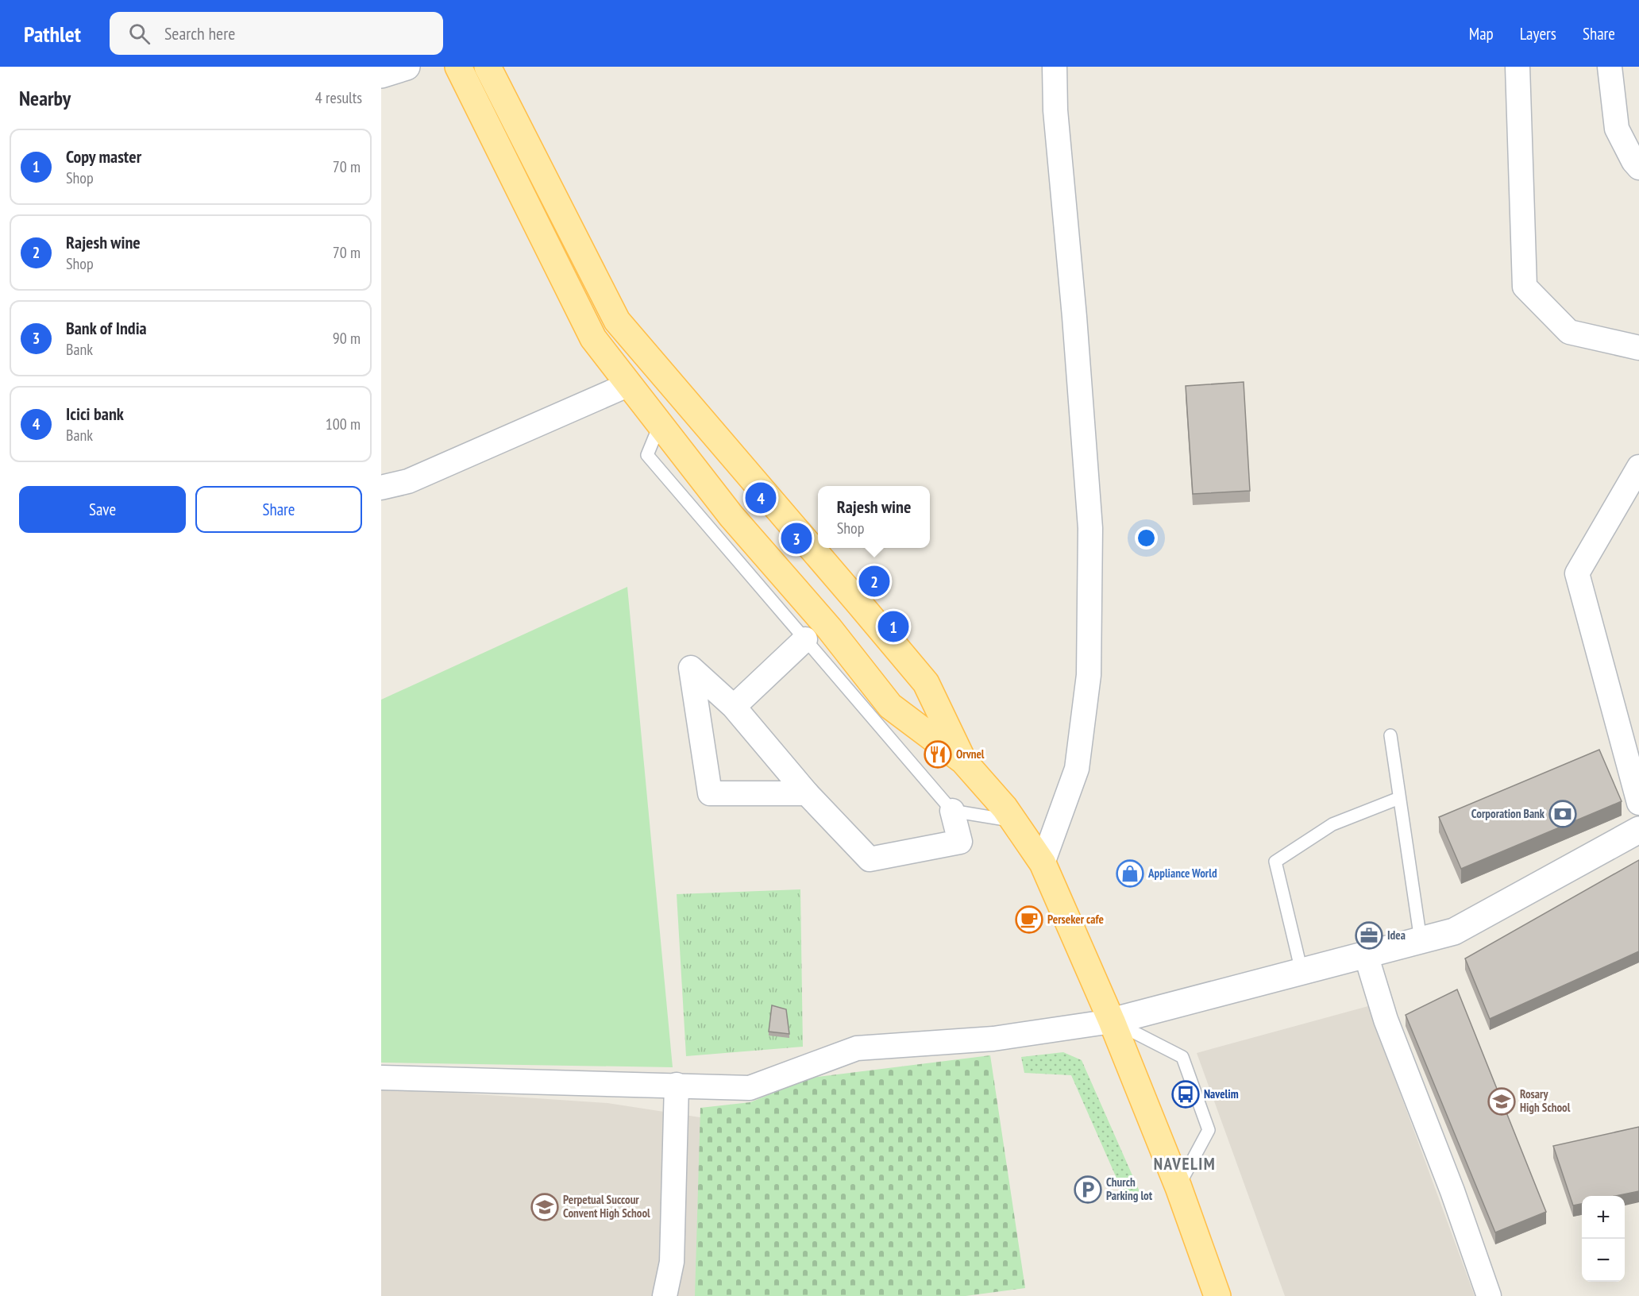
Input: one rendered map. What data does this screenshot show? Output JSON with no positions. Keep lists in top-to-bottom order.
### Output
{
  "districts": ["NAVELIM"],
  "places": {
    "restaurant": ["Orvnel"],
    "bank": ["Corporation Bank"],
    "shop": ["Appliance World"],
    "cafe": ["Perseker cafe"],
    "office": ["Idea"],
    "bus stop": ["Navelim"],
    "school or university": ["Rosary High School", "Perpetual Succour Convent High School"],
    "parking": ["Church Parking lot"]
  },
  "page": {
    "header": "Pathlet",
    "search": "Search here",
    "nav": ["Map", "Layers", "Share"],
    "heading": ["Nearby", "4 results"],
    "list": [
      {
        "mark": "1",
        "name": "Copy master",
        "note": "Shop",
        "value": "70 m"
      },
      {
        "mark": "2",
        "name": "Rajesh wine",
        "note": "Shop",
        "value": "70 m"
      },
      {
        "mark": "3",
        "name": "Bank of India",
        "note": "Bank",
        "value": "90 m"
      },
      {
        "mark": "4",
        "name": "Icici bank",
        "note": "Bank",
        "value": "100 m"
      }
    ],
    "buttons": ["Save", "Share"],
    "pins": [
      "4",
      "3",
      "2",
      "1"
    ],
    "popup": ["Rajesh wine", "Shop"],
    "map_buttons": ["+", "−"]
  }
}
